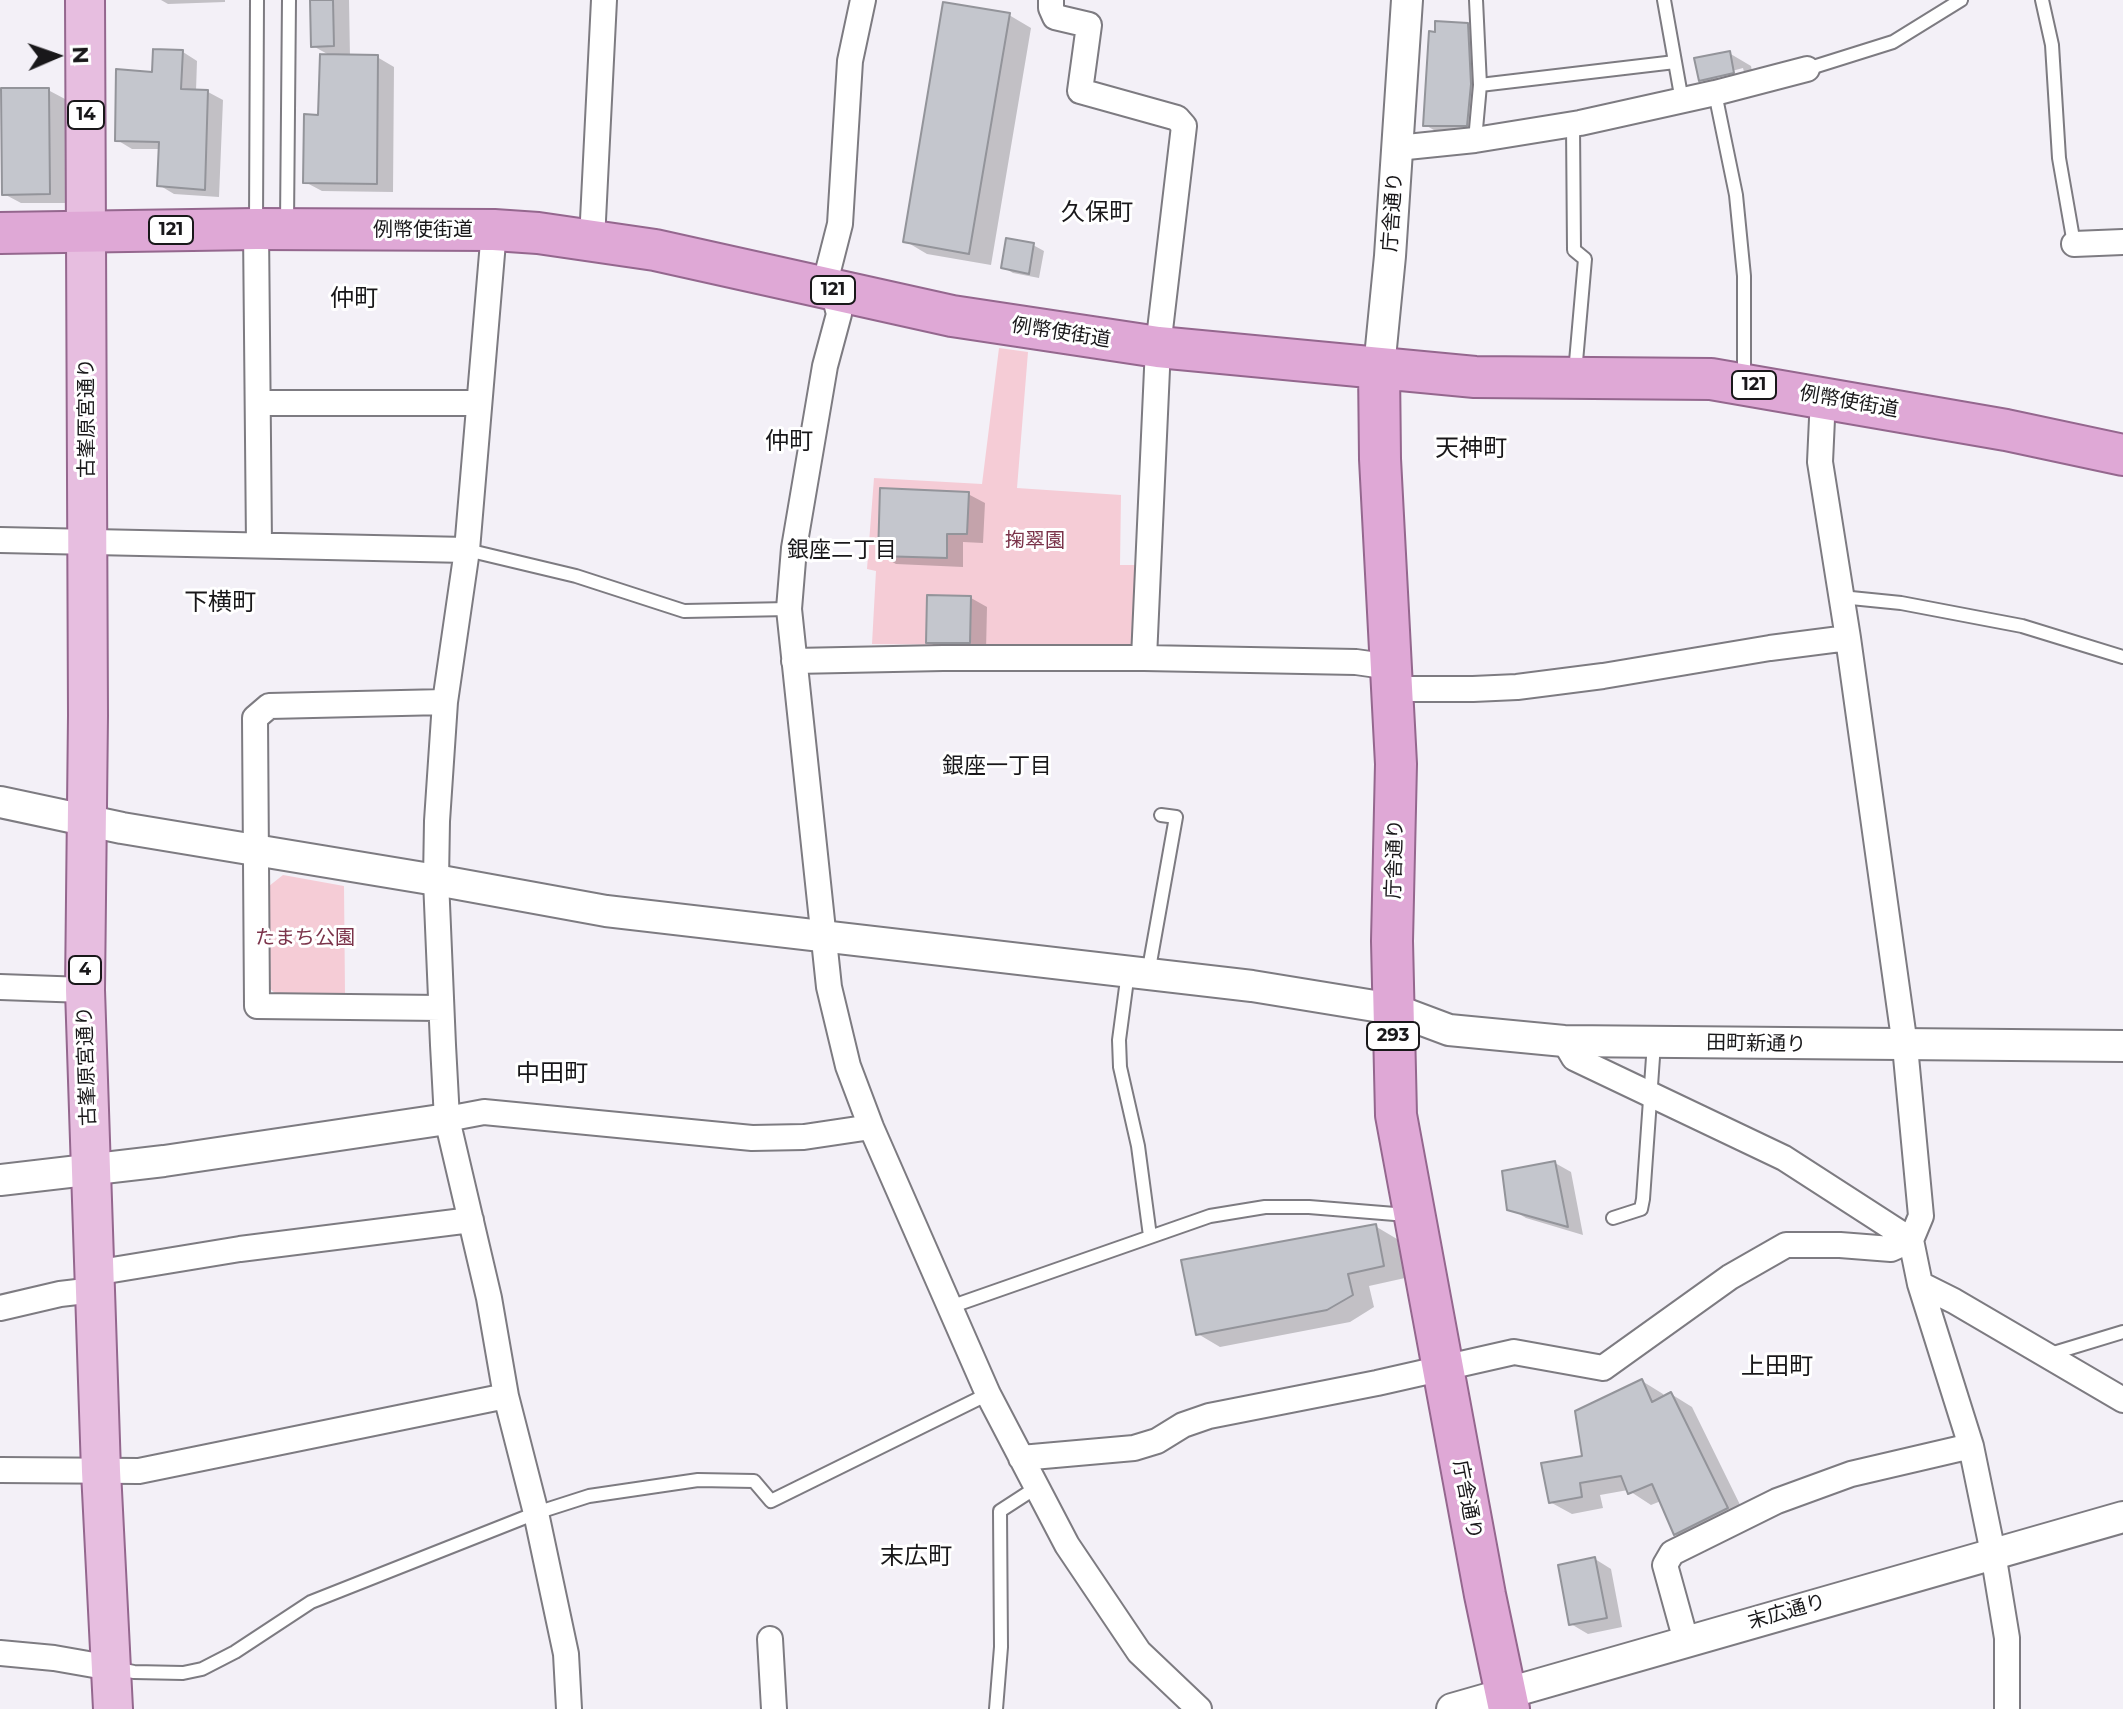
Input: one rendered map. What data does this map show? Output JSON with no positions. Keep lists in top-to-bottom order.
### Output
{
  "streets": {
    "highway": [
      "庁舎通り",
      "121",
      "例幣使街道",
      "293"
    ],
    "main road": ["14", "古峯原宮通り", "4"],
    "street": ["田町新通り", "末広通り"]
  },
  "crossings": [
    ["14", "例幣使街道"],
    ["14", "古峯原宮通り"],
    ["庁舎通り", "例幣使街道"],
    ["庁舎通り", "田町新通り"],
    ["庁舎通り", "末広通り"],
    ["例幣使街道", "古峯原宮通り"],
    ["古峯原宮通り", "田町新通り"]
  ],
  "districts": [
    "久保町",
    "仲町",
    "仲町",
    "天神町",
    "銀座二丁目",
    "下横町",
    "銀座一丁目",
    "中田町",
    "上田町",
    "末広町"
  ],
  "parks": ["掬翠園", "たまち公園"],
  "north": "right"
}
